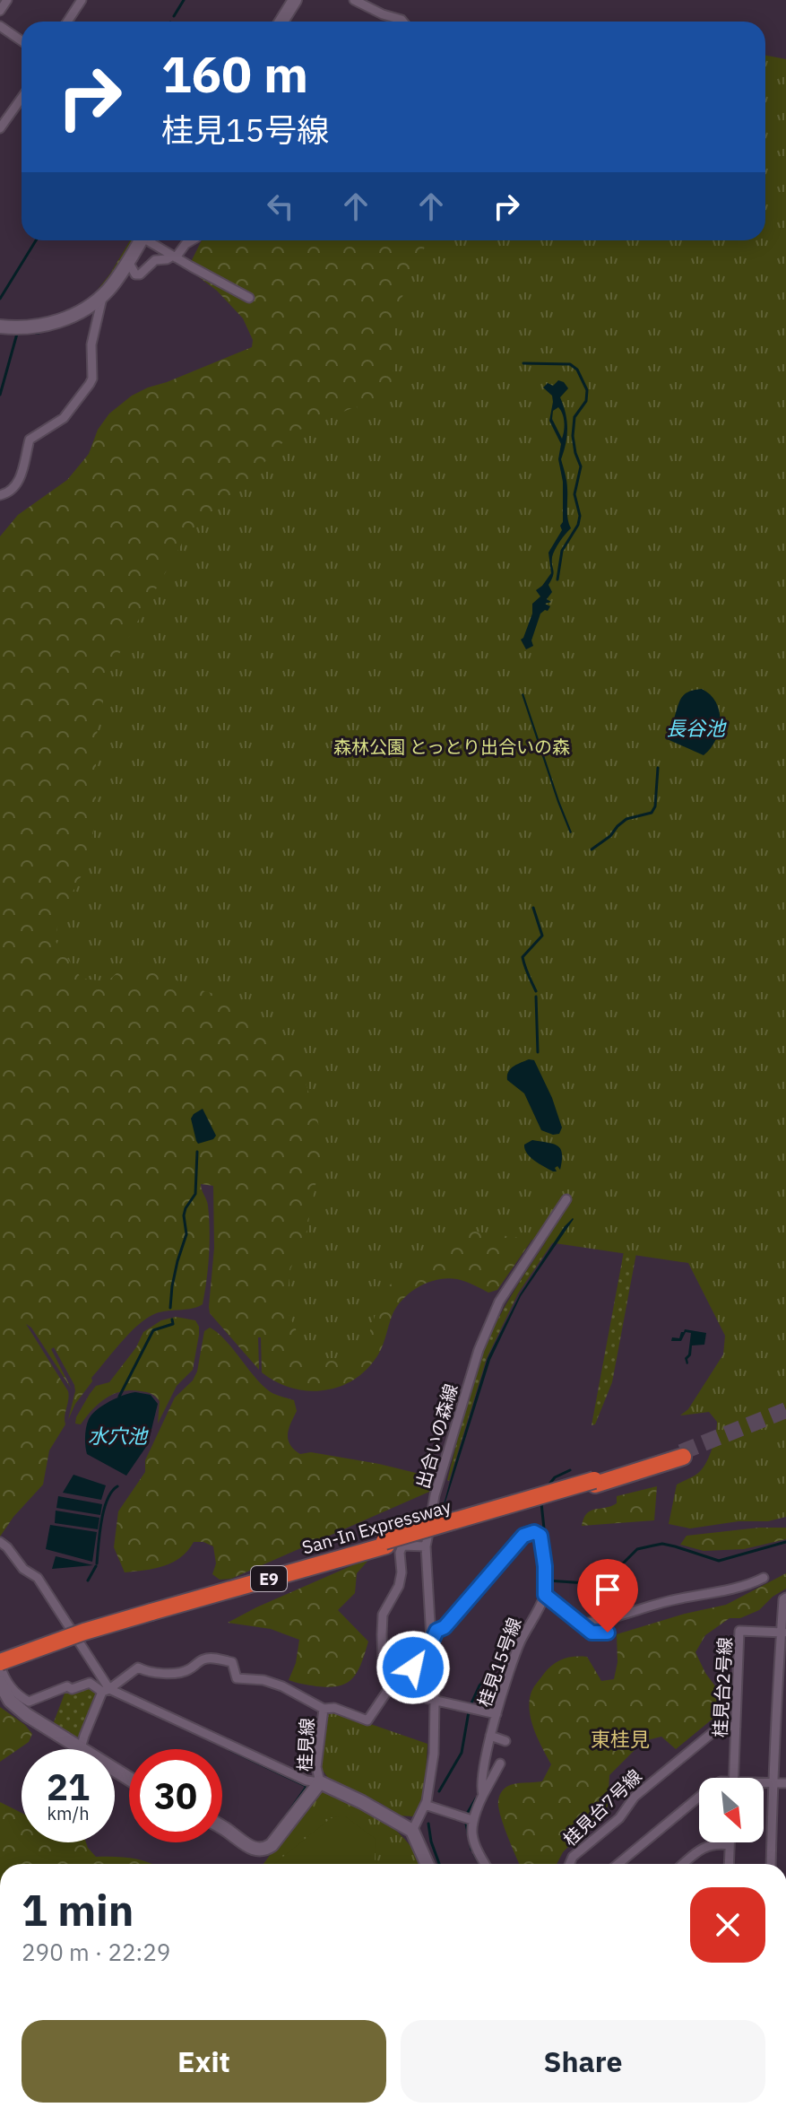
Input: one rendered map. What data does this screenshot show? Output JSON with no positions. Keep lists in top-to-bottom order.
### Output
{
  "streets": {
    "highway": ["San-In Expressway", "E9"],
    "street": [
      "出合いの森線",
      "桂見15号線",
      "桂見台2号線",
      "桂見線",
      "桂見台7号線"
    ]
  },
  "crossings": [
    ["出合いの森線", "桂見15号線"],
    ["桂見15号線", "桂見線"],
    ["桂見台2号線", "桂見台7号線"]
  ],
  "districts": ["東桂見"],
  "water": ["長谷池", "水穴池"],
  "parks": ["森林公園 とっとり出合いの森"],
  "north": "bottom right",
  "page": {
    "turn": ["160 m", "桂見15号線"],
    "speed": "21 km/h",
    "limit": "30",
    "heading": ["1 min", "290 m · 22:29"],
    "buttons": ["Exit", "Share"]
  }
}
